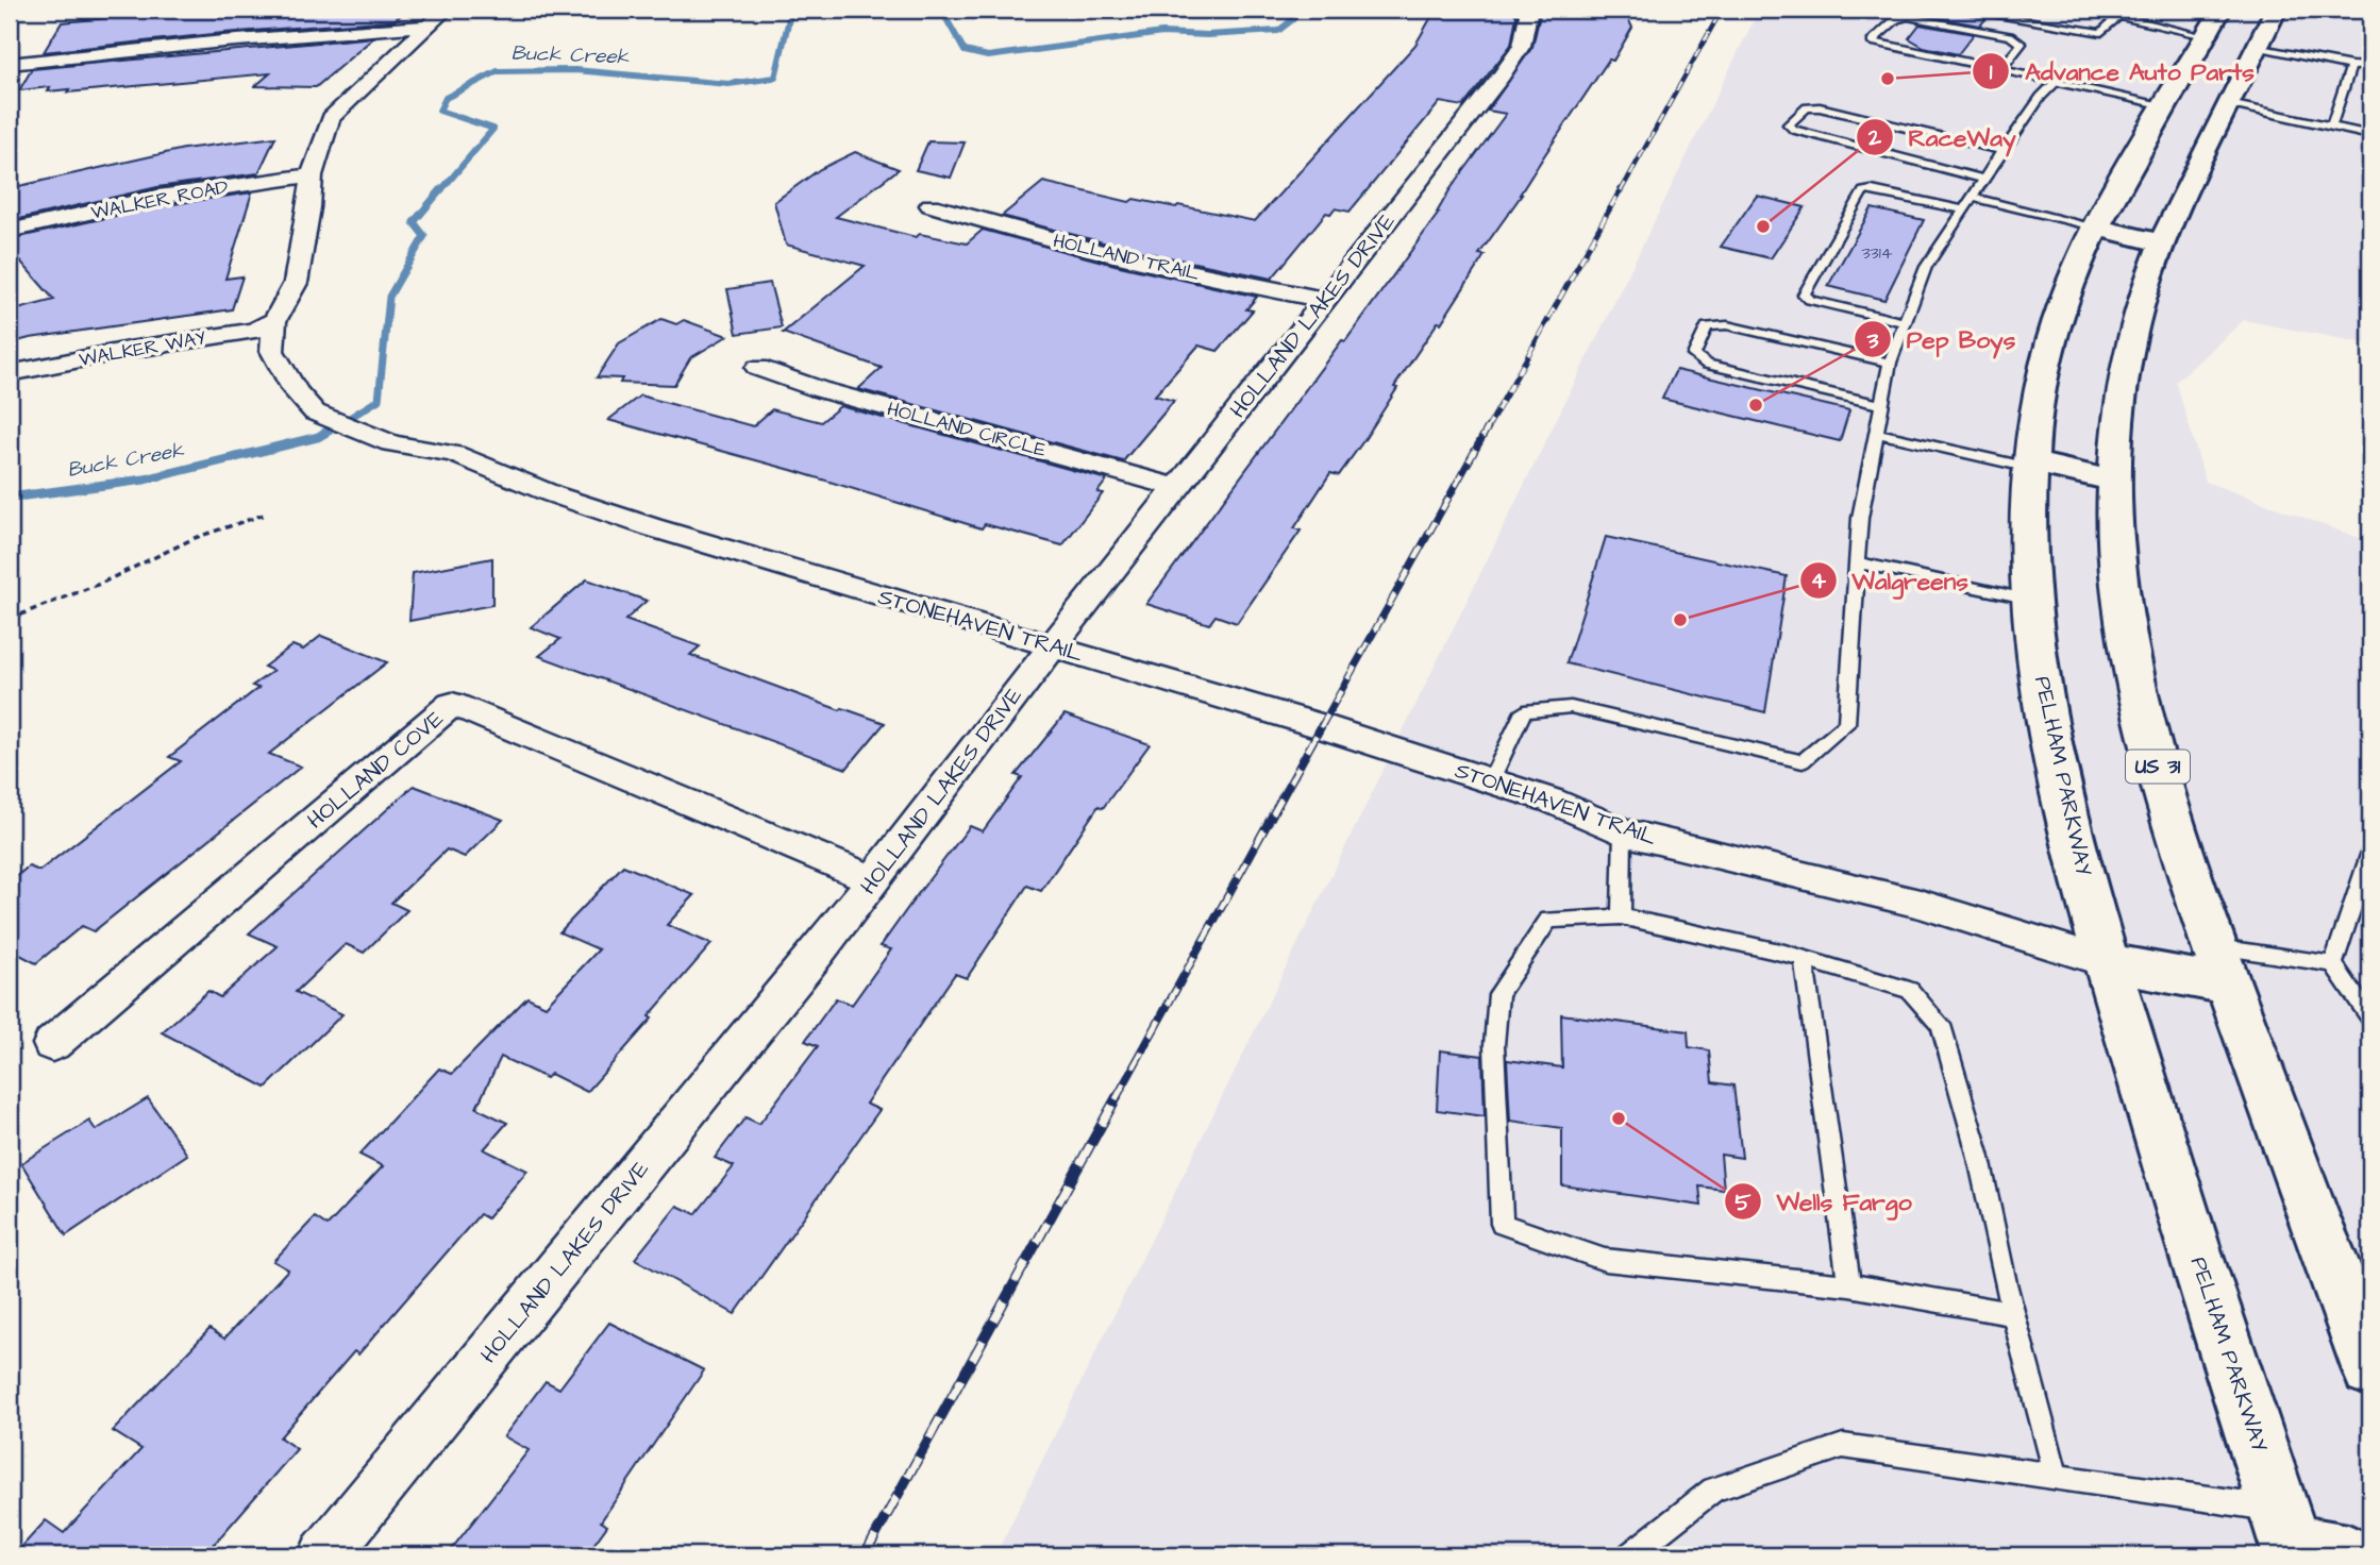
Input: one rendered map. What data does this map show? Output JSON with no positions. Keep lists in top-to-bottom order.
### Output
{
  "streets": {
    "main road": ["US 31", "PELHAM PARKWAY"],
    "street": [
      "WALKER ROAD",
      "HOLLAND TRAIL",
      "HOLLAND LAKES DRIVE",
      "WALKER WAY",
      "HOLLAND CIRCLE",
      "STONEHAVEN TRAIL",
      "HOLLAND COVE"
    ]
  },
  "crossings": [
    ["HOLLAND TRAIL", "HOLLAND LAKES DRIVE"],
    ["HOLLAND LAKES DRIVE", "HOLLAND CIRCLE"],
    ["HOLLAND LAKES DRIVE", "STONEHAVEN TRAIL"],
    ["HOLLAND LAKES DRIVE", "HOLLAND COVE"],
    ["WALKER WAY", "STONEHAVEN TRAIL"],
    ["STONEHAVEN TRAIL", "PELHAM PARKWAY"]
  ],
  "water": ["Buck Creek"],
  "places": [
    "Advance Auto Parts",
    "RaceWay",
    "Pep Boys",
    "Walgreens",
    "Wells Fargo"
  ],
  "house_numbers": ["3314"]
}
